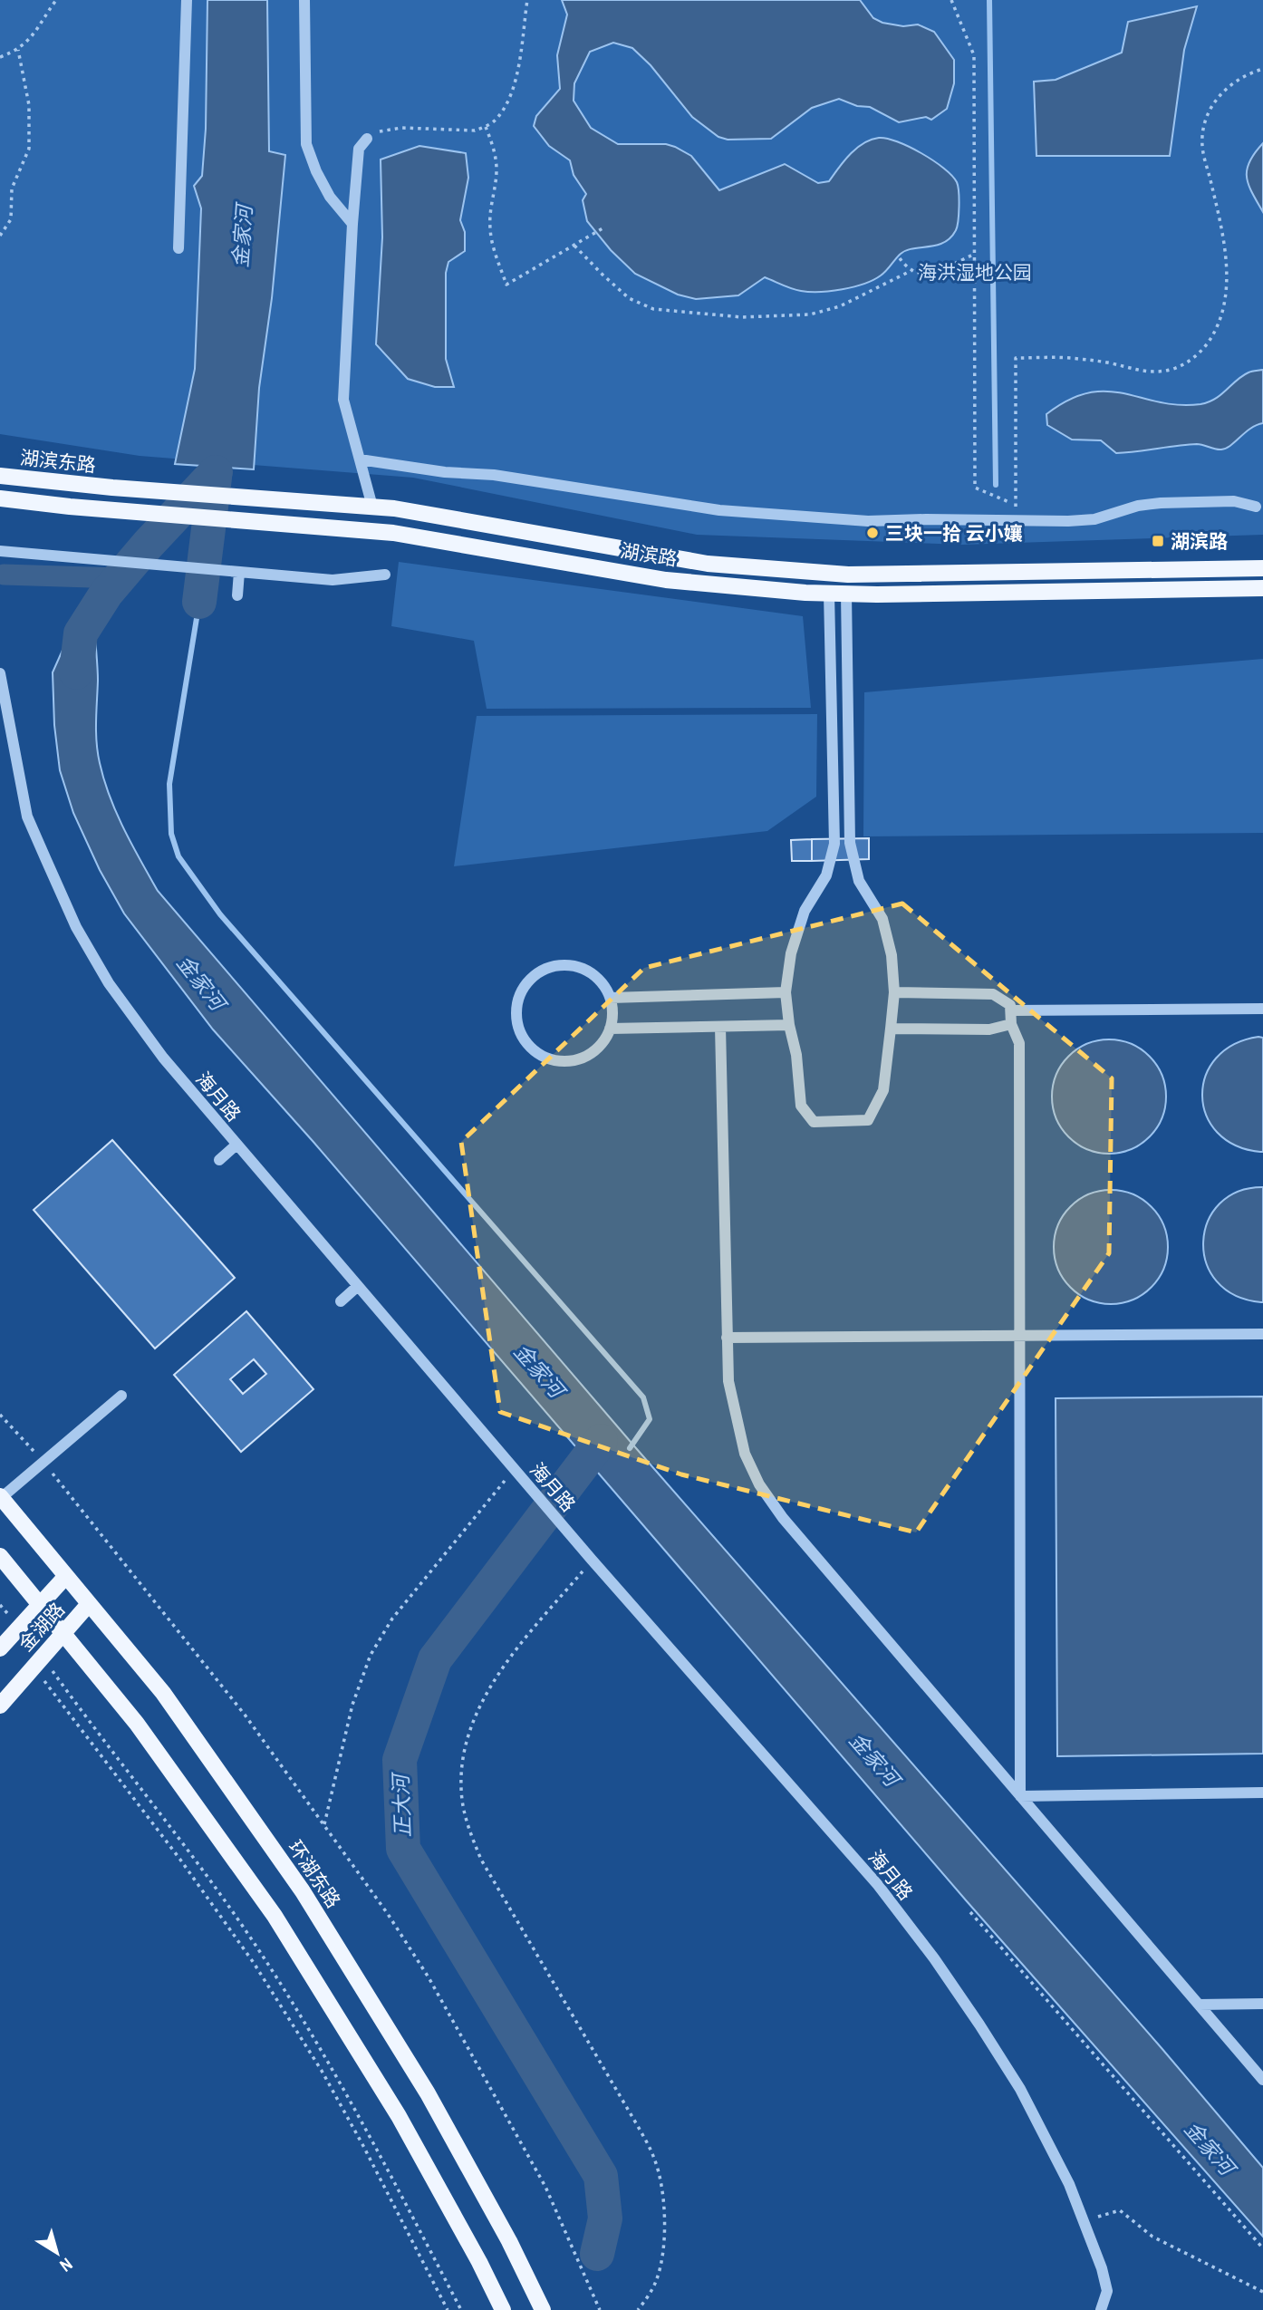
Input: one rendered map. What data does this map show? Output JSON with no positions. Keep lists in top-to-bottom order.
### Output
{
  "streets": {
    "main road": [
      "湖滨东路",
      "湖滨路",
      "金湖路",
      "环湖东路"
    ],
    "street": ["海月路"]
  },
  "crossings": [
    ["湖滨东路", "湖滨路"],
    ["金湖路", "环湖东路"]
  ],
  "water": ["金家河", "正大河"],
  "parks": ["海洪湿地公园"],
  "places": {
    "other": ["三块一拾 云小孃"],
    "transit": ["湖滨路"]
  },
  "north": "bottom right"
}
